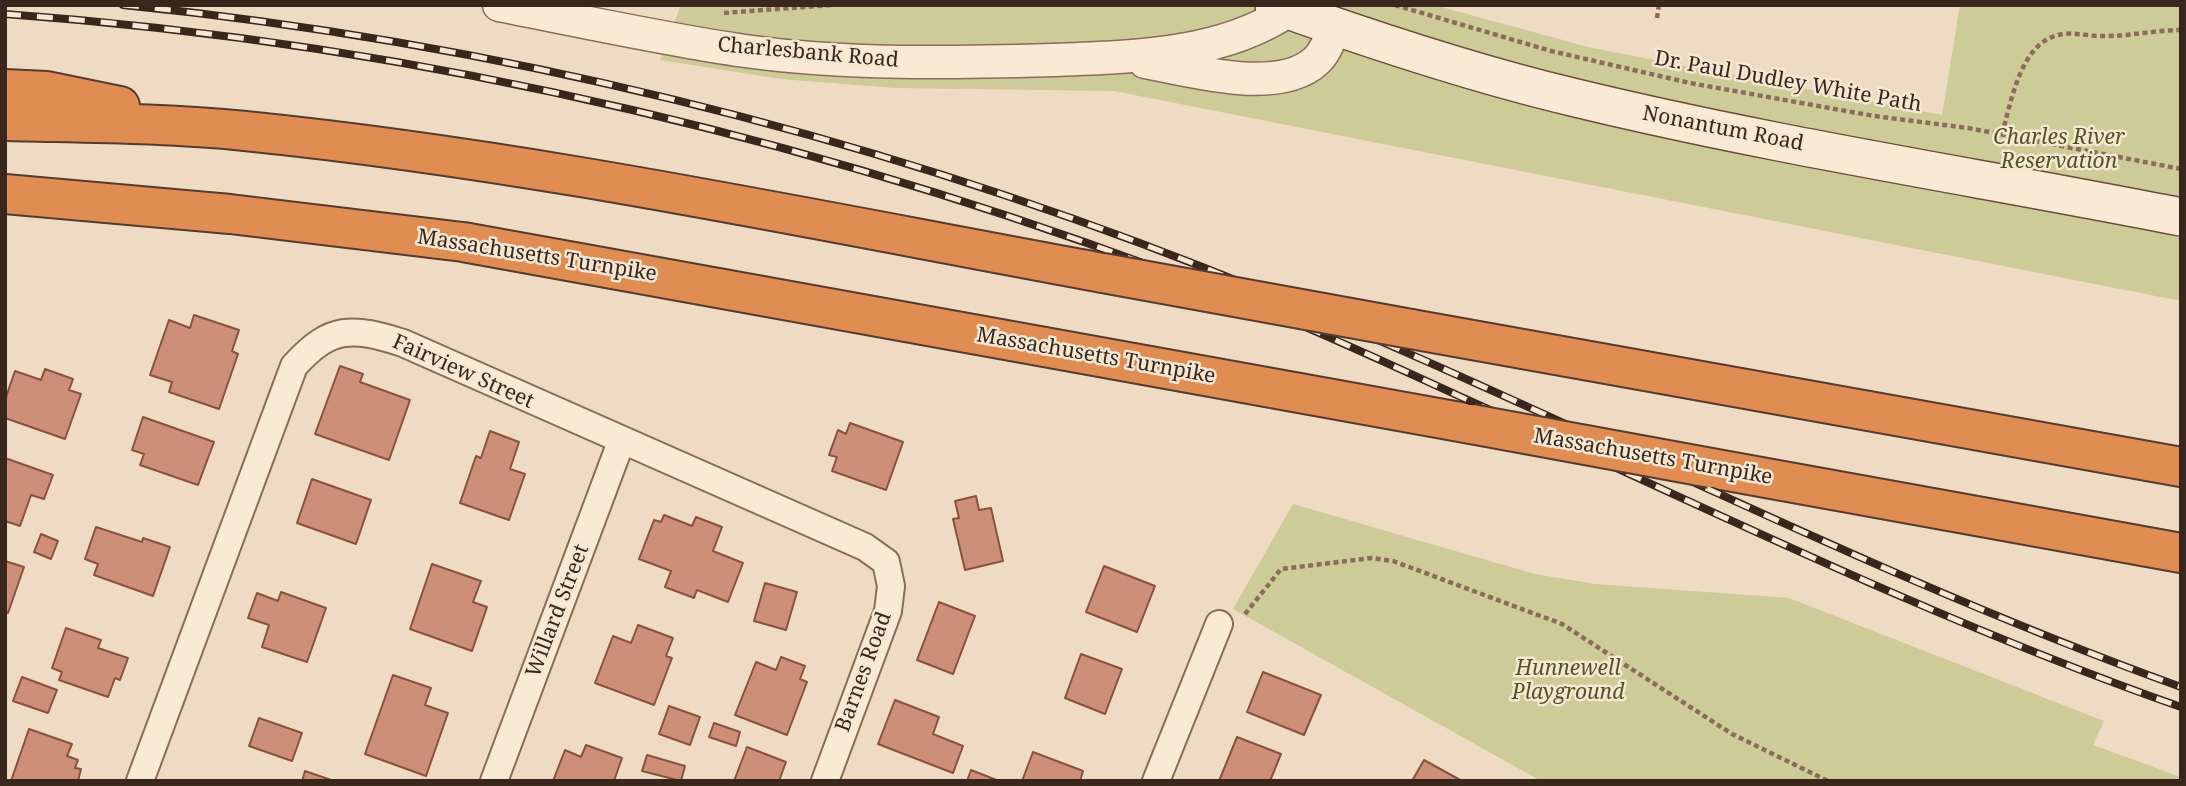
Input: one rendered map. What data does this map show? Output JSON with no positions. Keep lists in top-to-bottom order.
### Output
{
  "streets": {
    "highway": ["Massachusetts Turnpike"],
    "main road": ["Nonantum Road"],
    "street": [
      "Charlesbank Road",
      "Fairview Street",
      "Willard Street",
      "Barnes Road"
    ],
    "path": ["Dr. Paul Dudley White Path"]
  },
  "crossings": [
    ["Charlesbank Road", "Nonantum Road"],
    ["Fairview Street", "Willard Street"],
    ["Fairview Street", "Barnes Road"]
  ],
  "parks": ["Charles River Reservation", "Hunnewell Playground"]
}
